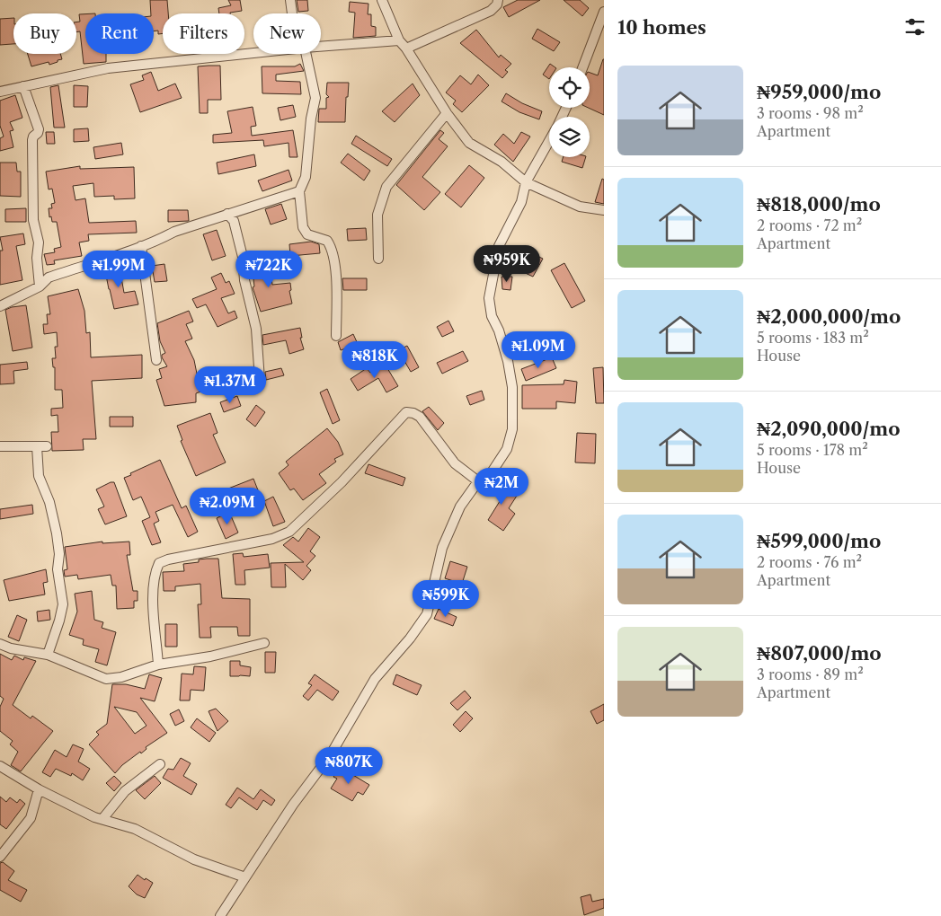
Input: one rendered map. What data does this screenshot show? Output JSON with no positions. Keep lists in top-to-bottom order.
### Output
{
  "page": {
    "heading": "10 homes",
    "chip": [
      "Buy",
      "Rent",
      "Filters",
      "New"
    ],
    "list": [
      {
        "name": "₦959,000/mo",
        "note": "3 rooms · 98 m² · Apartment"
      },
      {
        "name": "₦818,000/mo",
        "note": "2 rooms · 72 m² · Apartment"
      },
      {
        "name": "₦2,000,000/mo",
        "note": "5 rooms · 183 m² · House"
      },
      {
        "name": "₦2,090,000/mo",
        "note": "5 rooms · 178 m² · House"
      },
      {
        "name": "₦599,000/mo",
        "note": "2 rooms · 76 m² · Apartment"
      },
      {
        "name": "₦807,000/mo",
        "note": "3 rooms · 89 m² · Apartment"
      }
    ],
    "price": [
      "₦959K",
      "₦1.99M",
      "₦722K",
      "₦1.09M",
      "₦818K",
      "₦1.37M",
      "₦2M",
      "₦2.09M",
      "₦599K",
      "₦807K"
    ]
  }
}
